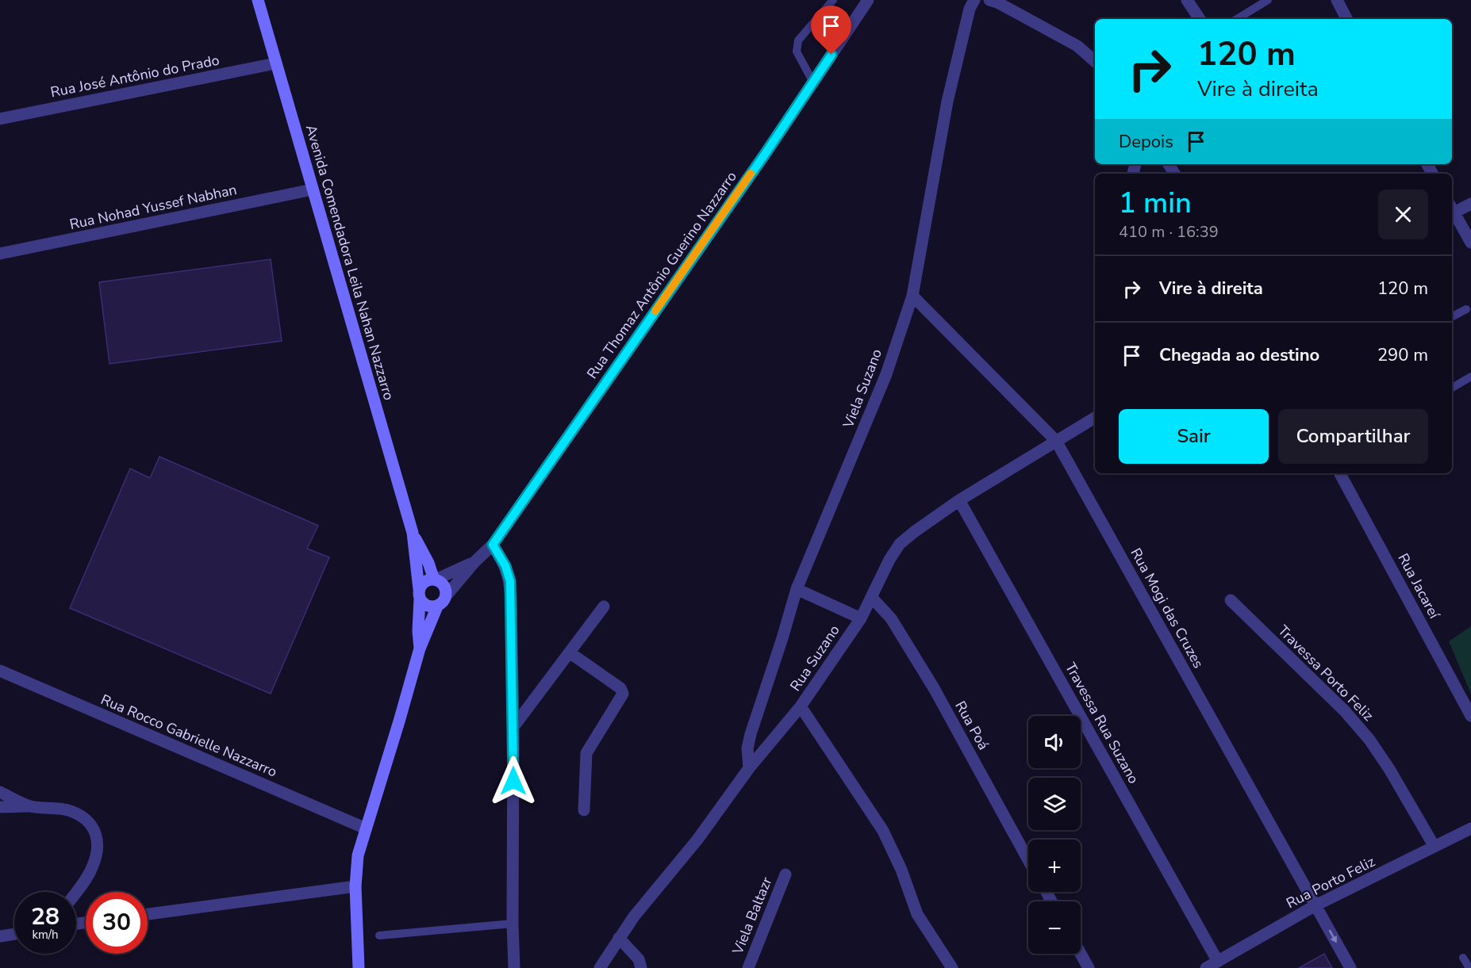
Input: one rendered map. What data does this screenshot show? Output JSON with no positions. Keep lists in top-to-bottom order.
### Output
{
  "streets": {
    "main road": ["Avenida Comendadora Leila Nahan Nazzarro"],
    "street": [
      "Rua José Antônio do Prado",
      "Rua Nohad Yussef Nabhan",
      "Rua Thomaz Antônio Guerino Nazzarro",
      "Viela Suzano",
      "Rua Jacareí",
      "Rua Mogi das Cruzes",
      "Rua Suzano",
      "Travessa Porto Feliz",
      "Travessa Rua Suzano",
      "Rua Poá",
      "Rua Rocco Gabrielle Nazzarro",
      "Rua Porto Feliz",
      "Viela Baltazr"
    ]
  },
  "crossings": [
    ["Rua José Antônio do Prado", "Avenida Comendadora Leila Nahan Nazzarro"],
    ["Rua Nohad Yussef Nabhan", "Avenida Comendadora Leila Nahan Nazzarro"],
    ["Avenida Comendadora Leila Nahan Nazzarro", "Rua Thomaz Antônio Guerino Nazzarro"],
    ["Avenida Comendadora Leila Nahan Nazzarro", "Rua Rocco Gabrielle Nazzarro"],
    ["Viela Suzano", "Rua Mogi das Cruzes"],
    ["Viela Suzano", "Rua Suzano"],
    ["Rua Mogi das Cruzes", "Rua Suzano"],
    ["Rua Mogi das Cruzes", "Rua Porto Feliz"],
    ["Rua Suzano", "Travessa Rua Suzano"],
    ["Rua Suzano", "Rua Poá"],
    ["Travessa Porto Feliz", "Rua Porto Feliz"],
    ["Travessa Rua Suzano", "Rua Porto Feliz"]
  ],
  "page": {
    "turn": ["120 m", "Vire à direita"],
    "then": "Depois",
    "heading": ["1 min", "410 m · 16:39"],
    "list": [
      {
        "name": "Vire à direita",
        "value": "120 m"
      },
      {
        "name": "Chegada ao destino",
        "value": "290 m"
      }
    ],
    "buttons": ["Sair", "Compartilhar"],
    "map_buttons": ["+", "−"],
    "speed": "28 km/h",
    "limit": "30"
  }
}
